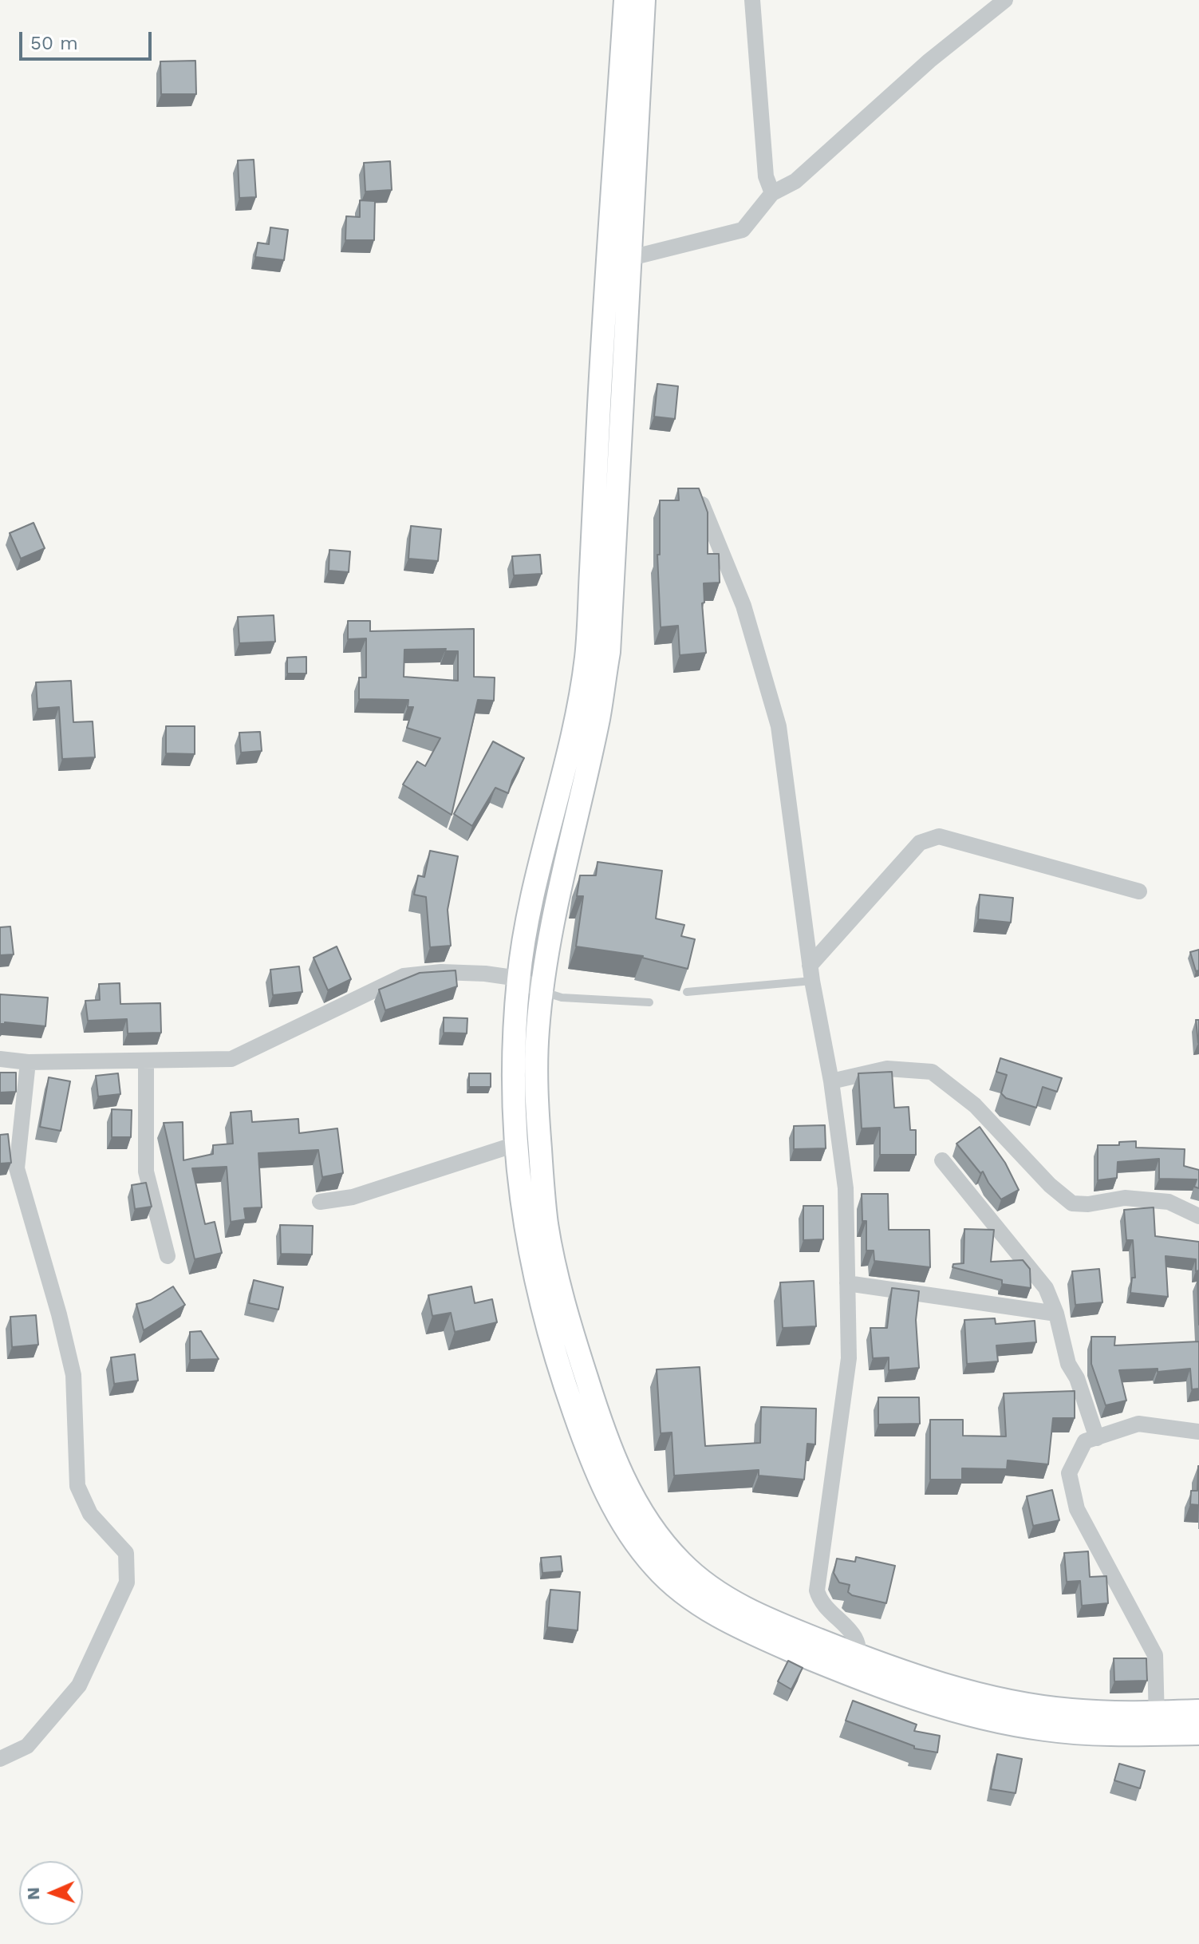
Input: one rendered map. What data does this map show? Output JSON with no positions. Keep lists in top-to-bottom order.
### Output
{
  "scale_bar": "50 m",
  "north": "left"
}
